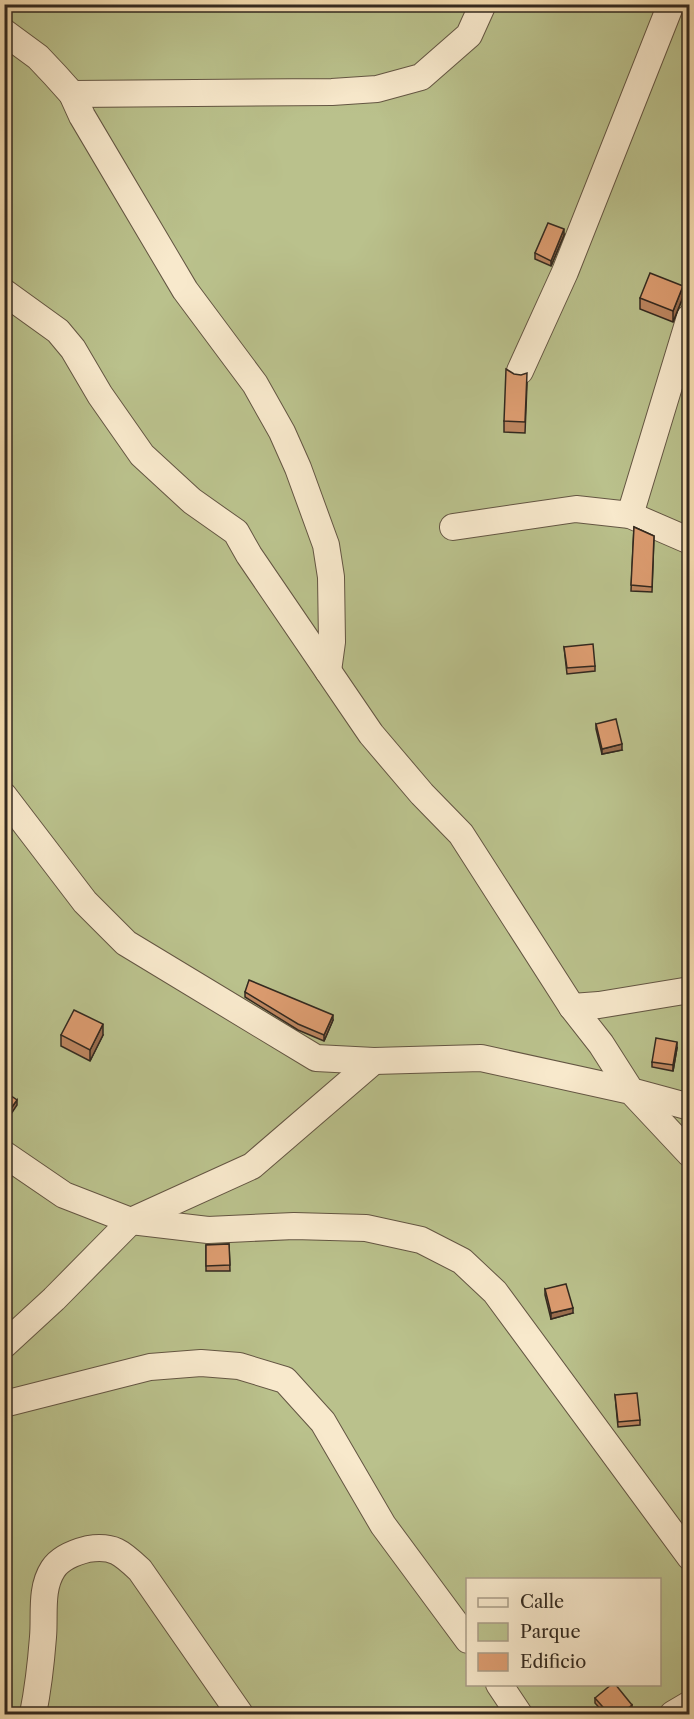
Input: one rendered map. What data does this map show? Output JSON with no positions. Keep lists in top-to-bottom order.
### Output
{
  "legend": ["Calle", "Parque", "Edificio"]
}
